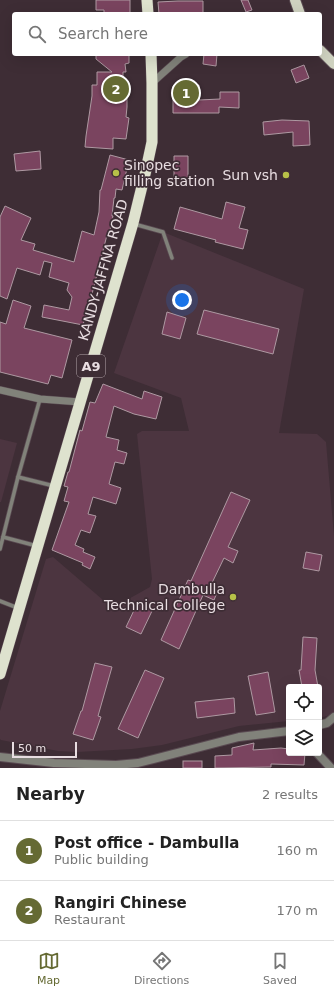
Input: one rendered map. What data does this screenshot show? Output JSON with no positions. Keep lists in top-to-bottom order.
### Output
{
  "streets": {
    "highway": ["KANDY-JAFFNA ROAD", "A9"]
  },
  "places": ["Sinopec filling station", "Sun vsh", "Dambulla Technical College"],
  "scale_bar": "50 m",
  "page": {
    "search": "Search here",
    "pins": ["2", "1"],
    "scale": "50 m",
    "heading": ["Nearby", "2 results"],
    "list": [
      {
        "mark": "1",
        "name": "Post office - Dambulla",
        "note": "Public building",
        "value": "160 m"
      },
      {
        "mark": "2",
        "name": "Rangiri Chinese",
        "note": "Restaurant",
        "value": "170 m"
      }
    ],
    "nav": ["Map", "Directions", "Saved"]
  }
}
